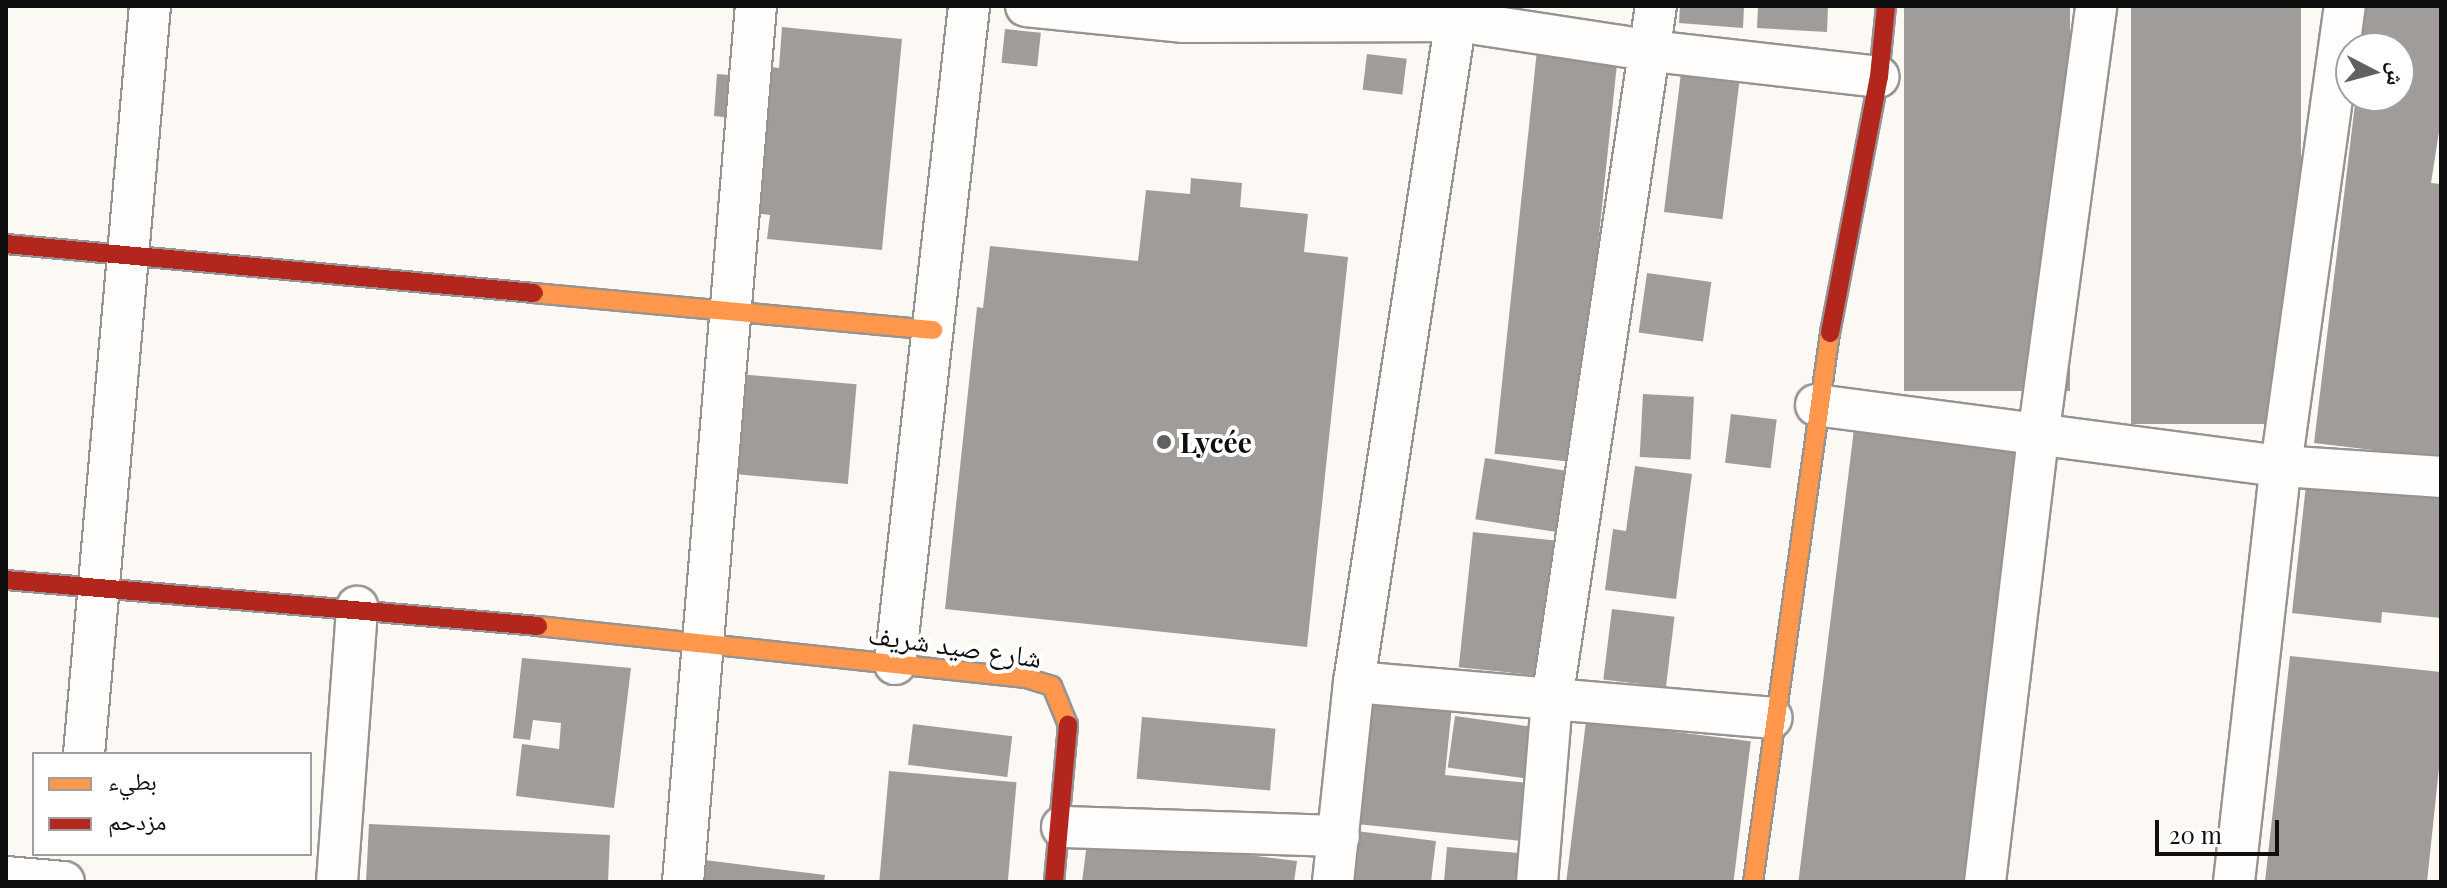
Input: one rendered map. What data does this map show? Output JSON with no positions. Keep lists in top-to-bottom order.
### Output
{
  "streets": {
    "street": ["شارع صيد شريف"]
  },
  "places": ["Lycée"],
  "legend": ["بطيء", "مزدحم"],
  "scale_bar": "20 m",
  "north": "right"
}
